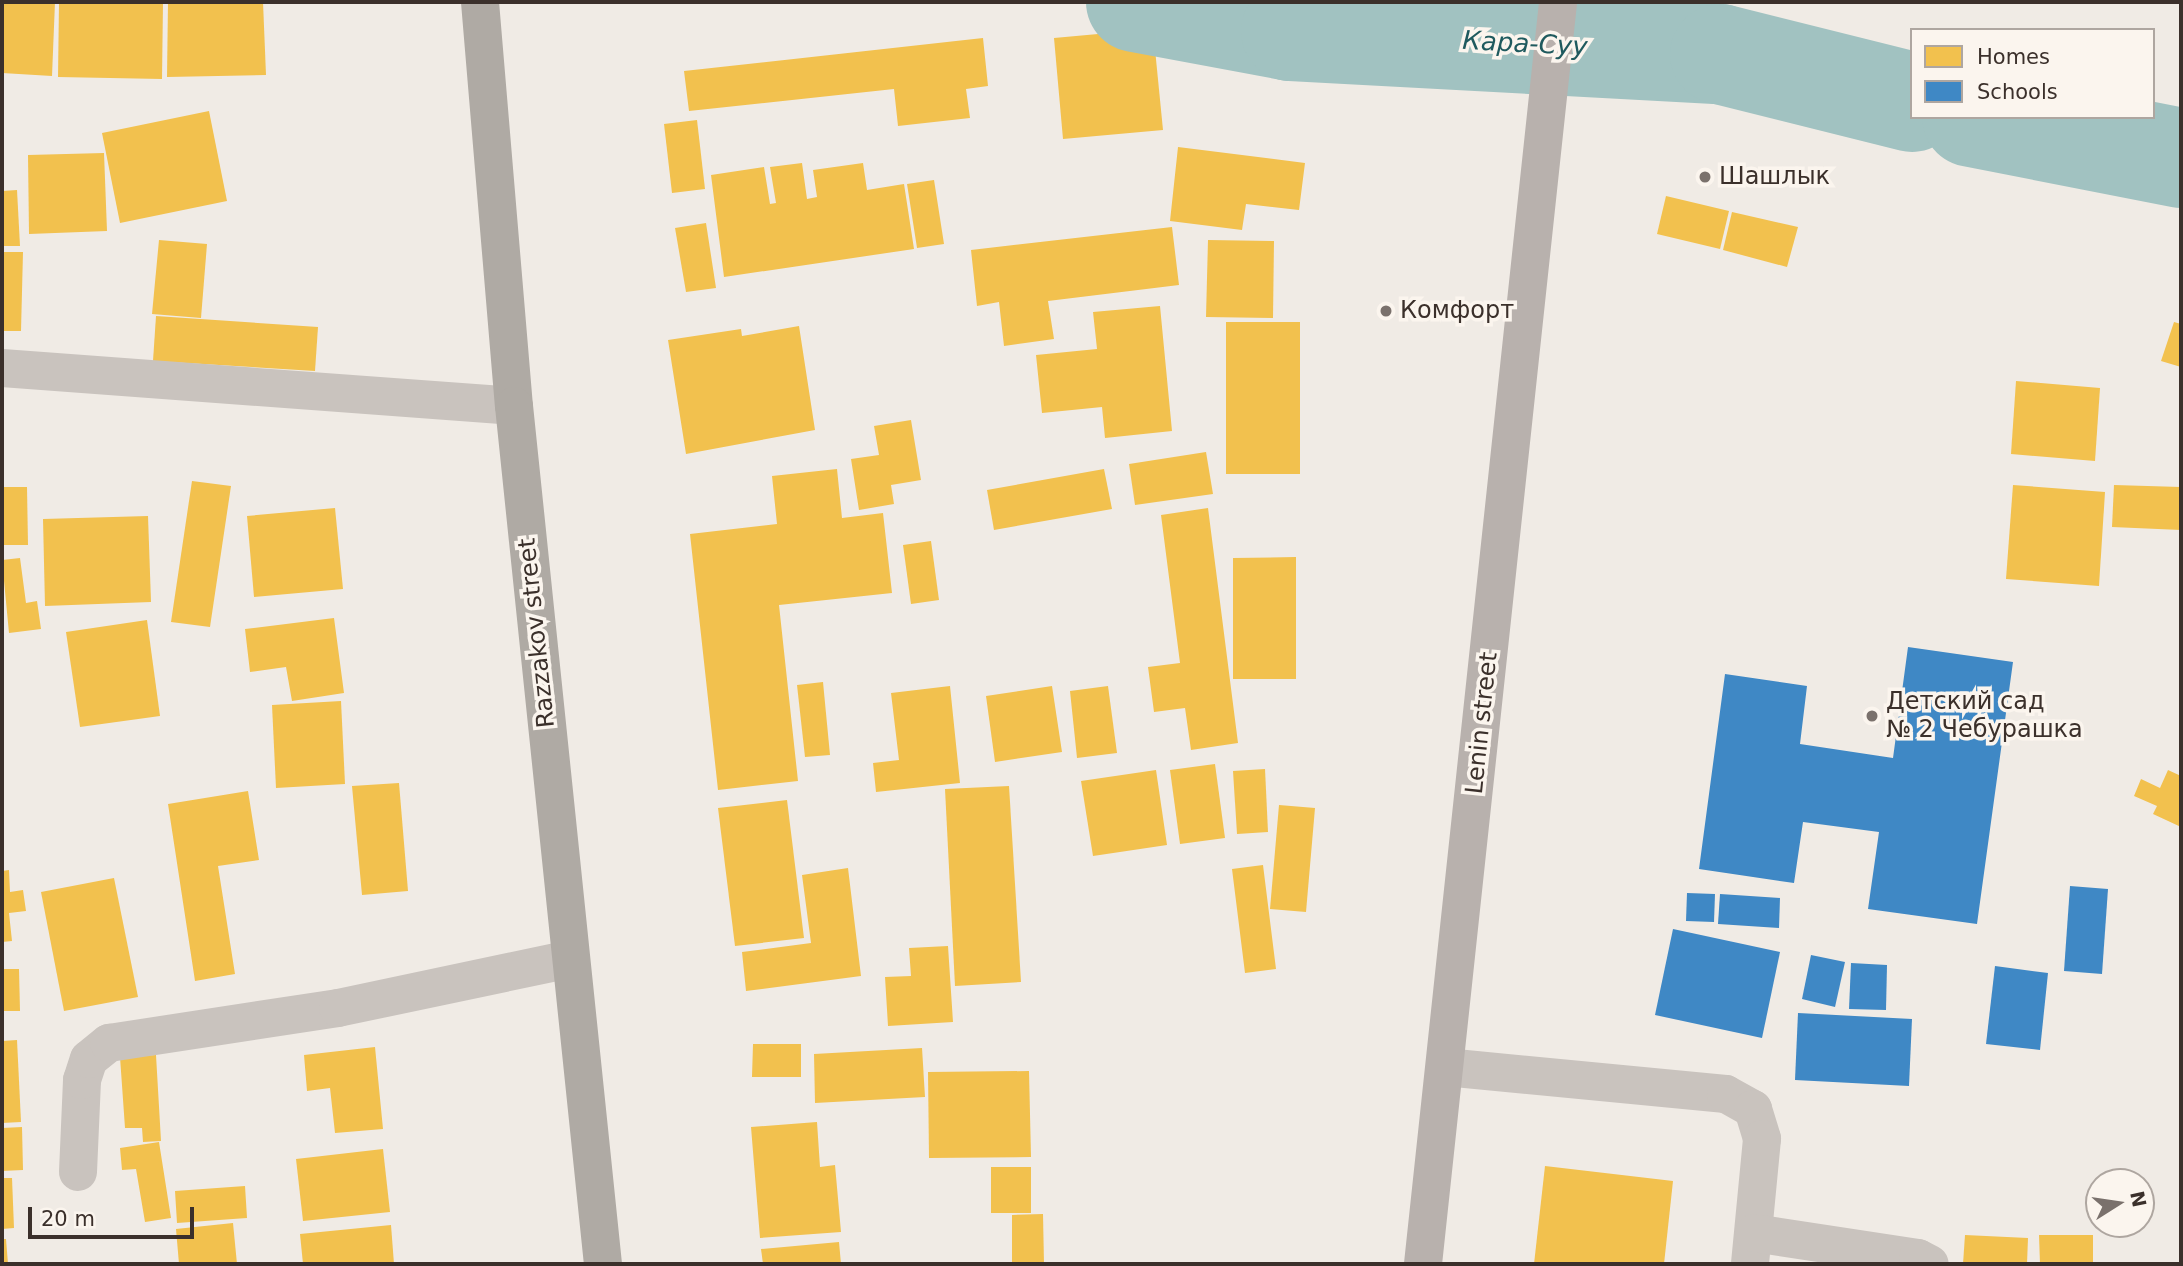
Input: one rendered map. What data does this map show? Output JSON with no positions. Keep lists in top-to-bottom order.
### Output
{
  "streets": {
    "highway": ["Razzakov street"],
    "main road": ["Lenin street"]
  },
  "water": ["Кара-Суу"],
  "places": ["Шашлык", "Комфорт", "Детский сад № 2 Чебурашка"],
  "legend": ["Homes", "Schools"],
  "scale_bar": "20 m",
  "north": "right"
}
